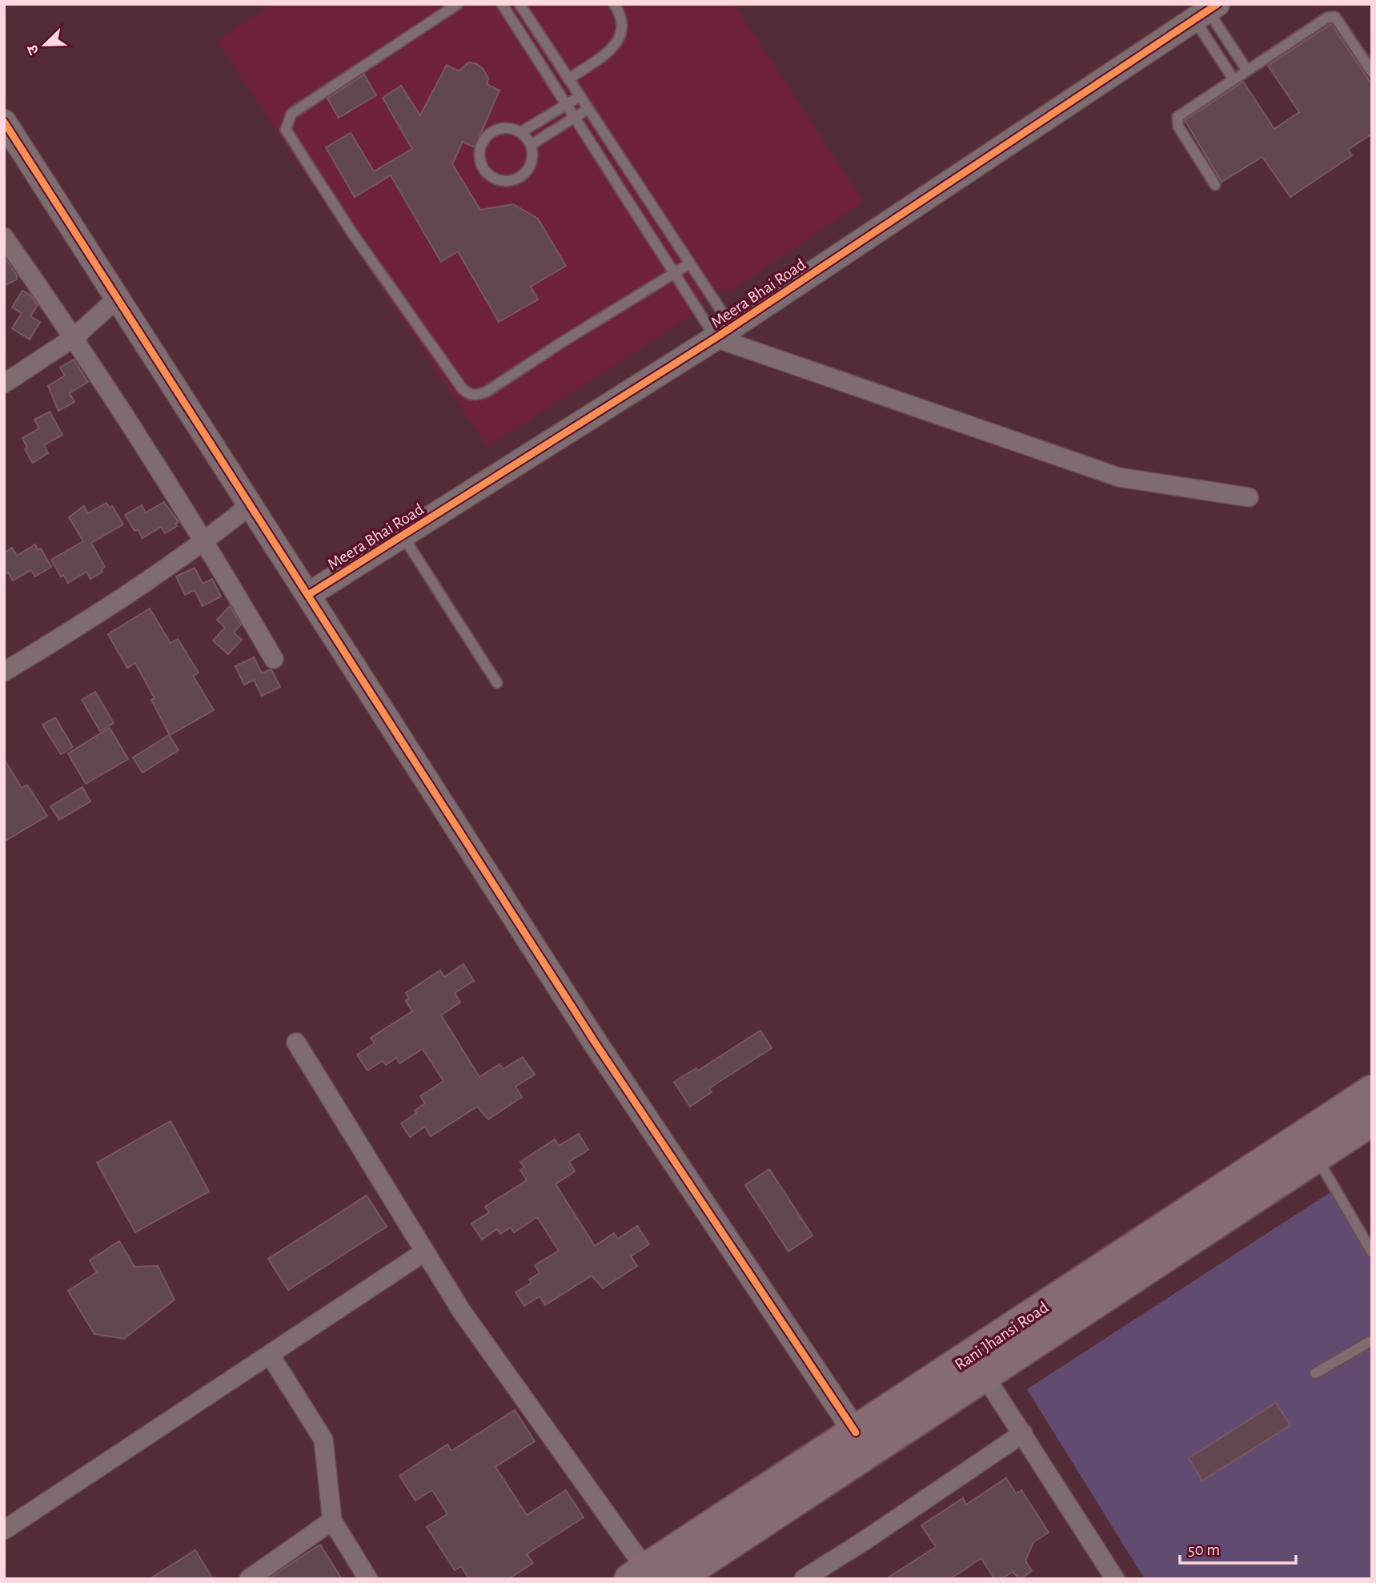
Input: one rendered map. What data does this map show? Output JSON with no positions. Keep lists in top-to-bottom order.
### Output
{
  "streets": {
    "highway": ["Rani Jhansi Road"],
    "street": ["Meera Bhai Road"]
  },
  "scale_bar": "50 m",
  "north": "bottom left"
}
